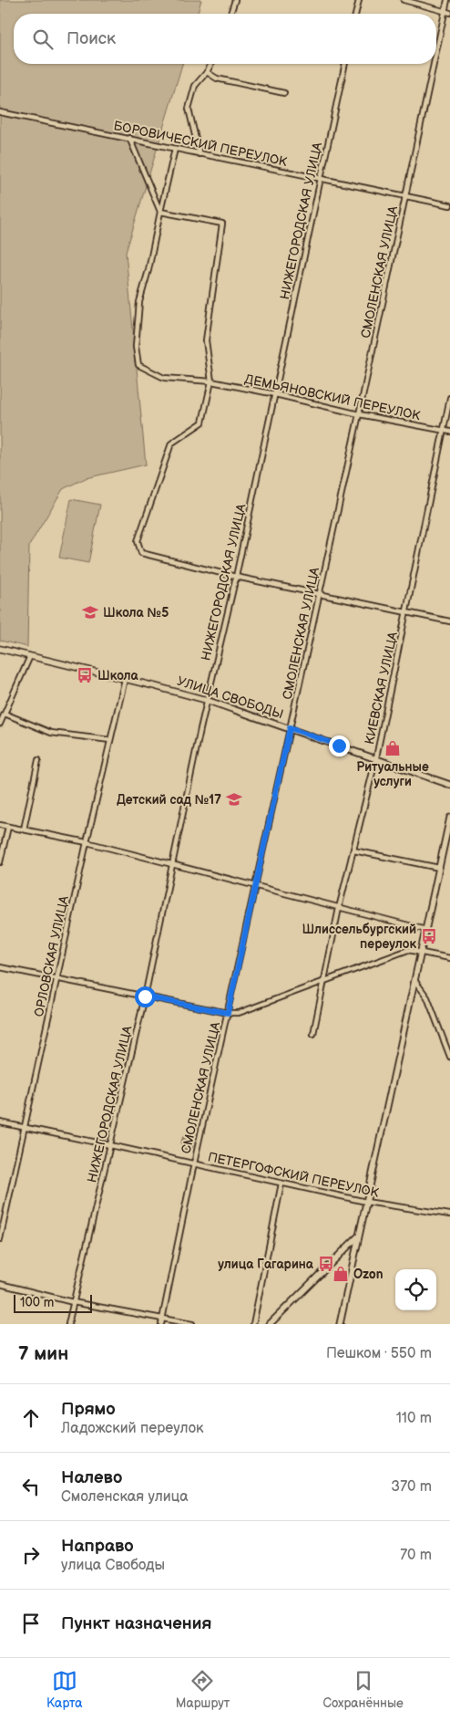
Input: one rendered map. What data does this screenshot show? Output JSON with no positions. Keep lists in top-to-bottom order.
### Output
{
  "streets": {
    "street": [
      "БОРОВИЧЕСКИЙ ПЕРЕУЛОК",
      "НИЖЕГОРОДСКАЯ УЛИЦА",
      "СМОЛЕНСКАЯ УЛИЦА",
      "ДЕМЬЯНОВСКИЙ ПЕРЕУЛОК",
      "КИЕВСКАЯ УЛИЦА",
      "УЛИЦА СВОБОДЫ",
      "ОРЛОВСКАЯ УЛИЦА",
      "ПЕТЕРГОФСКИЙ ПЕРЕУЛОК"
    ]
  },
  "crossings": [
    ["БОРОВИЧЕСКИЙ ПЕРЕУЛОК", "НИЖЕГОРОДСКАЯ УЛИЦА"],
    ["БОРОВИЧЕСКИЙ ПЕРЕУЛОК", "СМОЛЕНСКАЯ УЛИЦА"],
    ["НИЖЕГОРОДСКАЯ УЛИЦА", "ДЕМЬЯНОВСКИЙ ПЕРЕУЛОК"],
    ["НИЖЕГОРОДСКАЯ УЛИЦА", "УЛИЦА СВОБОДЫ"],
    ["НИЖЕГОРОДСКАЯ УЛИЦА", "ПЕТЕРГОФСКИЙ ПЕРЕУЛОК"],
    ["СМОЛЕНСКАЯ УЛИЦА", "ДЕМЬЯНОВСКИЙ ПЕРЕУЛОК"],
    ["СМОЛЕНСКАЯ УЛИЦА", "УЛИЦА СВОБОДЫ"],
    ["СМОЛЕНСКАЯ УЛИЦА", "ПЕТЕРГОФСКИЙ ПЕРЕУЛОК"],
    ["ДЕМЬЯНОВСКИЙ ПЕРЕУЛОК", "КИЕВСКАЯ УЛИЦА"],
    ["КИЕВСКАЯ УЛИЦА", "УЛИЦА СВОБОДЫ"],
    ["УЛИЦА СВОБОДЫ", "ОРЛОВСКАЯ УЛИЦА"],
    ["ОРЛОВСКАЯ УЛИЦА", "ПЕТЕРГОФСКИЙ ПЕРЕУЛОК"]
  ],
  "places": {
    "school or university": ["Школа №5", "Детский сад №17"],
    "bus stop": ["Школа", "Шлиссельбургский переулок", "улица Гагарина"],
    "shop": ["Ритуальные услуги", "Ozon"]
  },
  "scale_bar": "100 m",
  "page": {
    "search": "Поиск",
    "scale": "100 m",
    "heading": ["7 мин", "Пешком · 550 m"],
    "list": [
      ["Прямо", "Ладожский переулок", "110 m"],
      ["Налево", "Смоленская улица", "370 m"],
      ["Направо", "улица Свободы", "70 m"],
      "Пункт назначения"
    ],
    "nav": ["Карта", "Маршрут", "Сохранённые"]
  }
}
